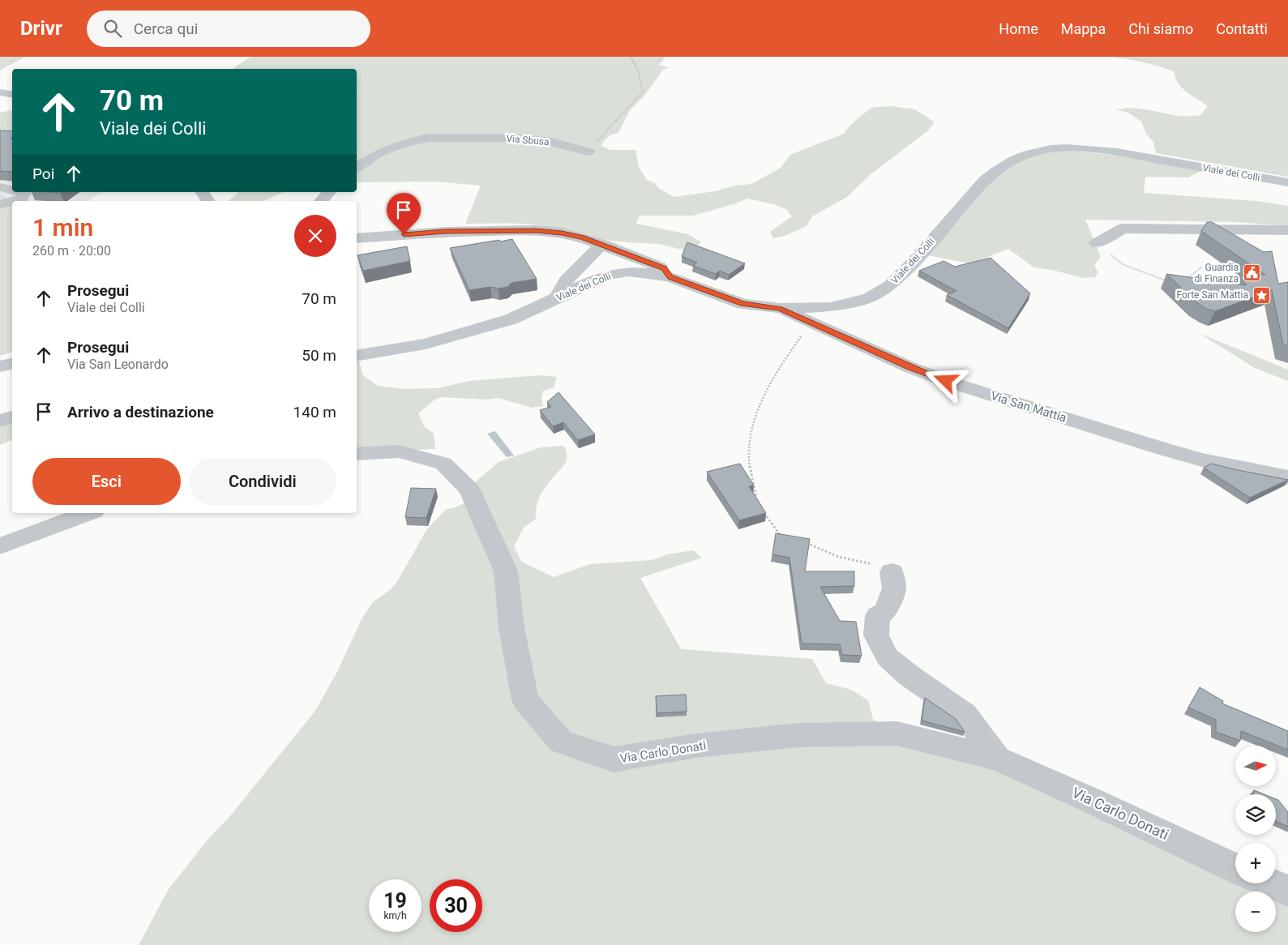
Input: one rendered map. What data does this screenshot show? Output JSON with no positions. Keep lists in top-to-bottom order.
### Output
{
  "streets": {
    "street": [
      "Via Sbusa",
      "Viale dei Colli",
      "Via San Mattia",
      "Via Carlo Donati"
    ]
  },
  "crossings": [
    ["Viale dei Colli", "Via San Mattia"]
  ],
  "places": {
    "public building": ["Guardia di Finanza"],
    "place": ["Forte San Mattia"]
  },
  "north": "right",
  "page": {
    "header": "Drivr",
    "search": "Cerca qui",
    "nav": [
      "Home",
      "Mappa",
      "Chi siamo",
      "Contatti"
    ],
    "turn": ["70 m", "Viale dei Colli"],
    "then": "Poi",
    "heading": ["1 min", "260 m · 20:00"],
    "list": [
      {
        "name": "Prosegui",
        "note": "Viale dei Colli",
        "value": "70 m"
      },
      {
        "name": "Prosegui",
        "note": "Via San Leonardo",
        "value": "50 m"
      },
      {
        "name": "Arrivo a destinazione",
        "value": "140 m"
      }
    ],
    "buttons": ["Esci", "Condividi"],
    "map_buttons": ["+", "−"],
    "speed": "19 km/h",
    "limit": "30"
  }
}
